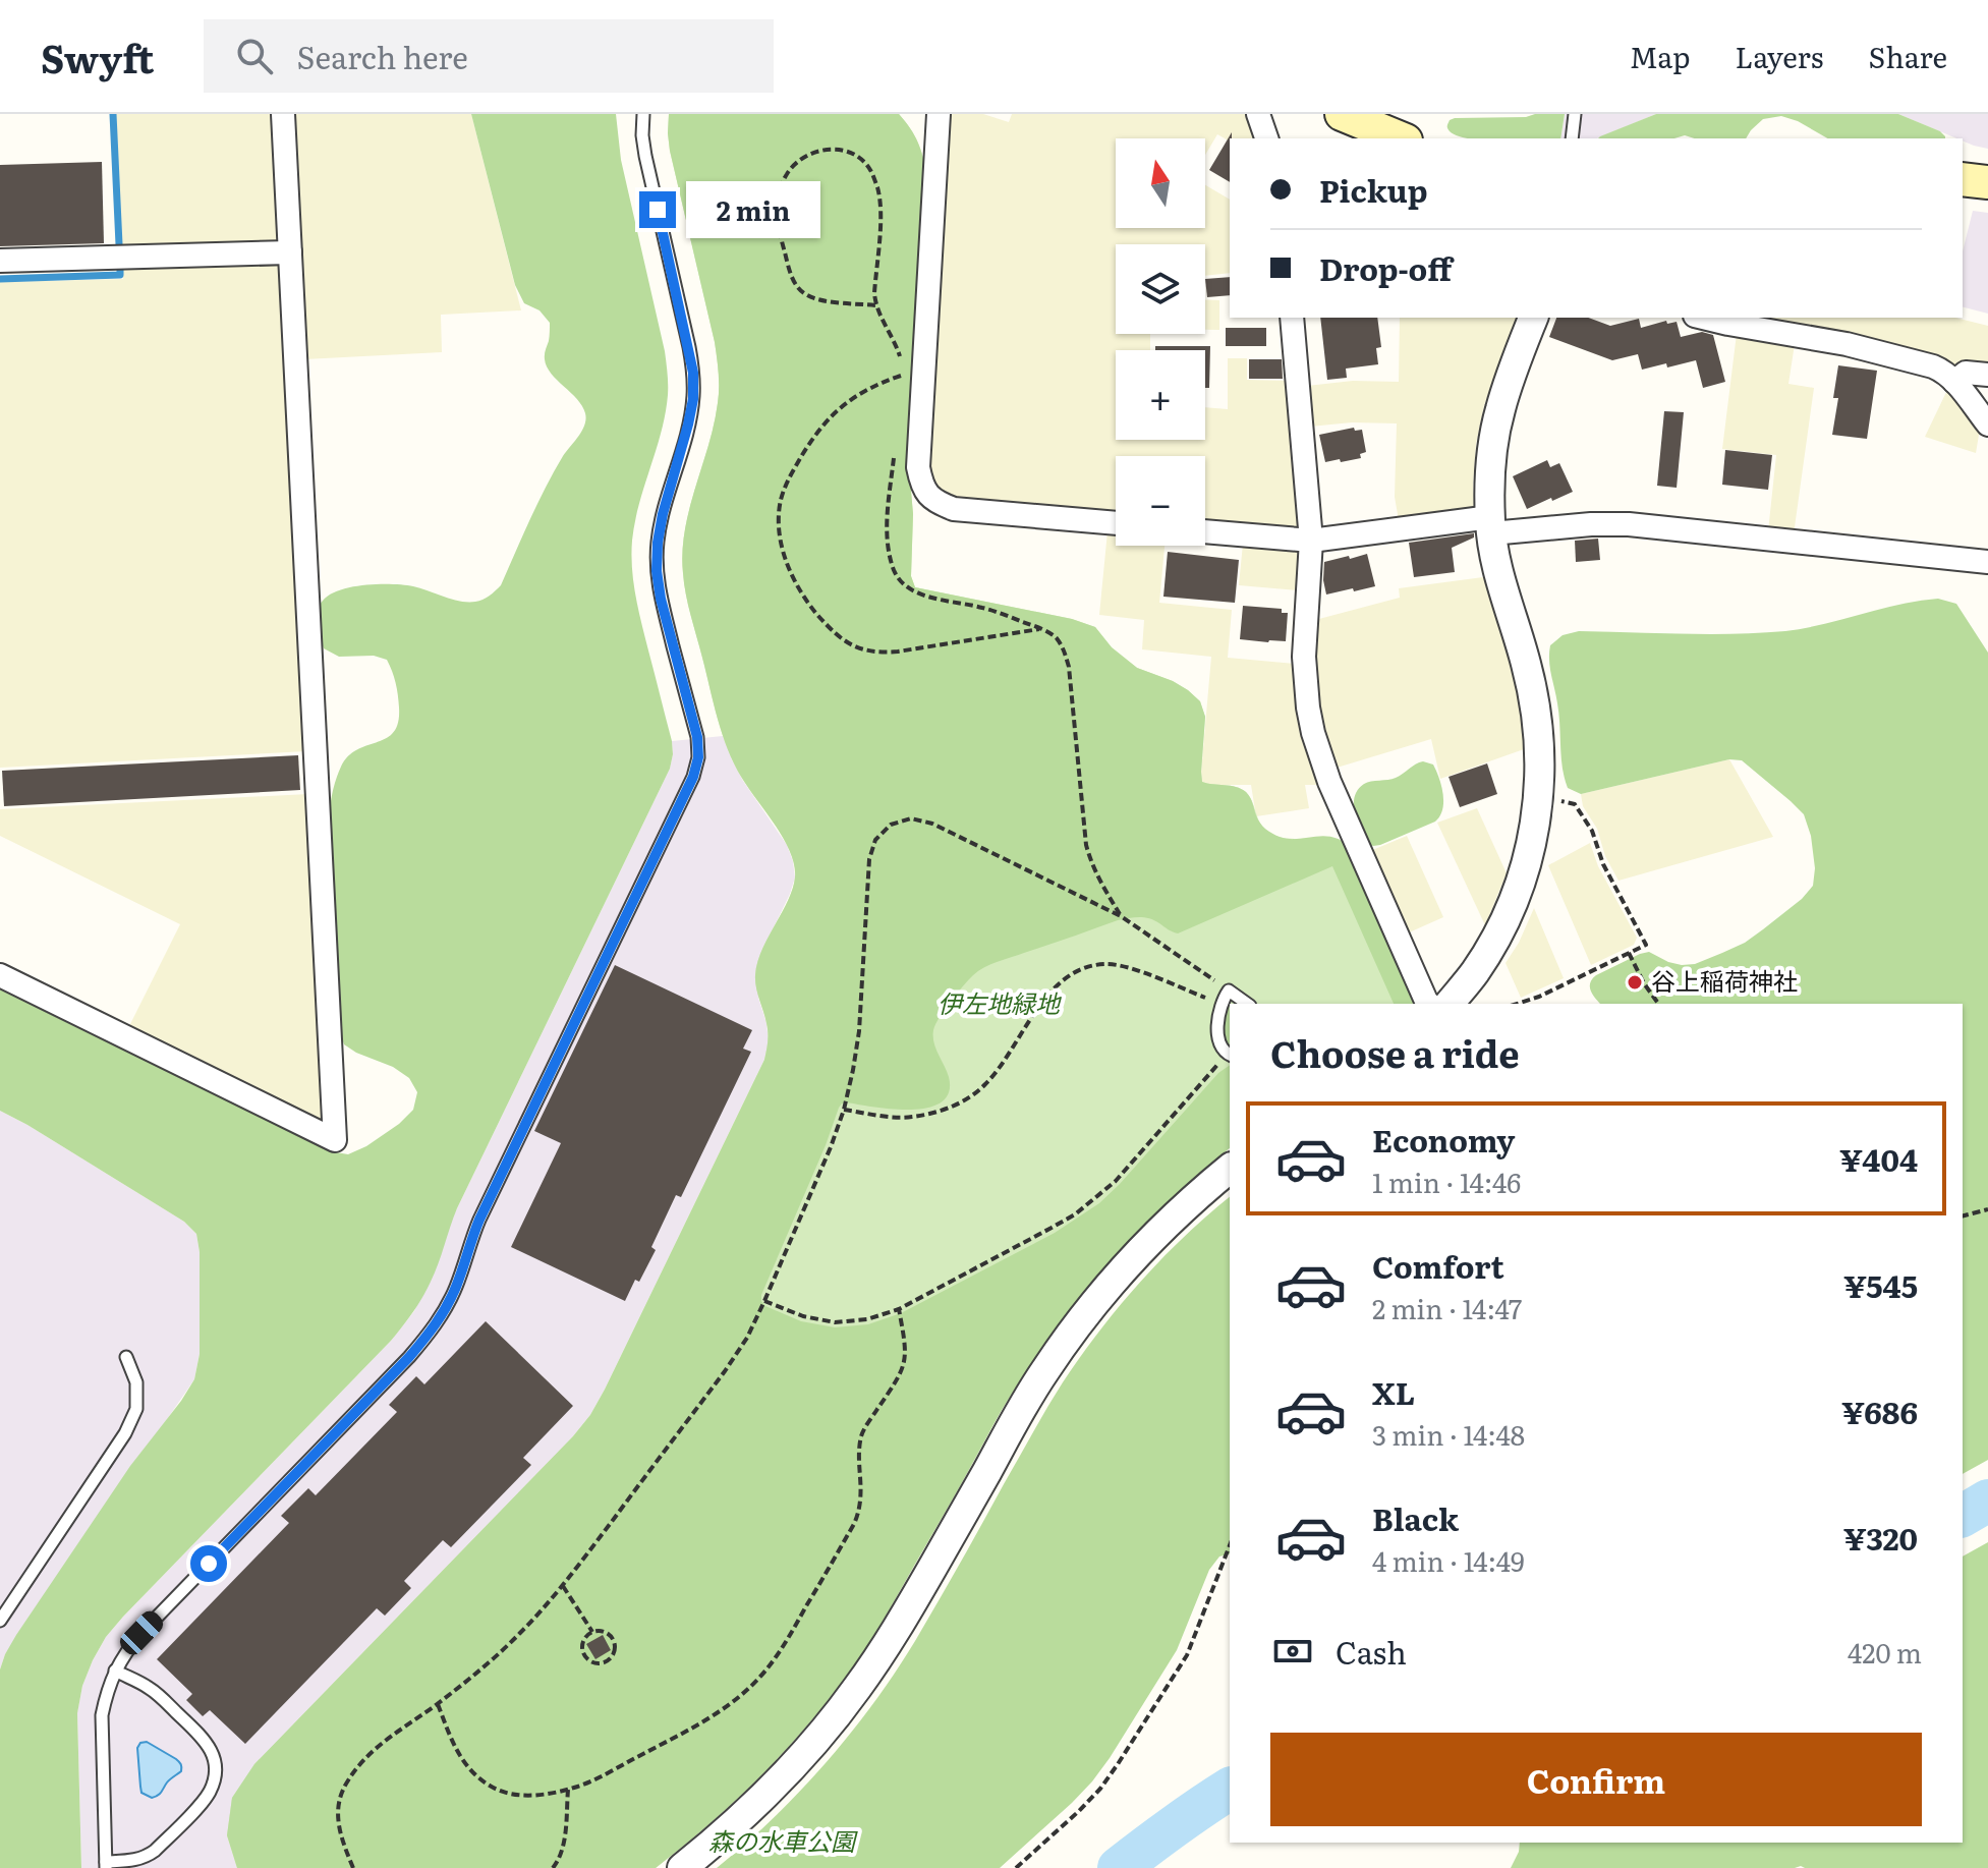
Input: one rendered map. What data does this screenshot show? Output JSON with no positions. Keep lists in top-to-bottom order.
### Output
{
  "parks": ["伊左地緑地", "森の水車公園"],
  "places": ["谷上稲荷神社"],
  "north": "top",
  "page": {
    "header": "Swyft",
    "search": "Search here",
    "nav": ["Map", "Layers", "Share"],
    "map_buttons": ["+", "−"],
    "banner": ["Pickup", "Drop-off"],
    "bubble": "2 min",
    "heading": "Choose a ride",
    "list": [
      {
        "name": "Economy",
        "note": "1 min · 14:46",
        "value": "¥404"
      },
      {
        "name": "Comfort",
        "note": "2 min · 14:47",
        "value": "¥545"
      },
      {
        "name": "XL",
        "note": "3 min · 14:48",
        "value": "¥686"
      },
      {
        "name": "Black",
        "note": "4 min · 14:49",
        "value": "¥320"
      }
    ],
    "pay": ["Cash", "420 m"],
    "buttons": "Confirm"
  }
}
